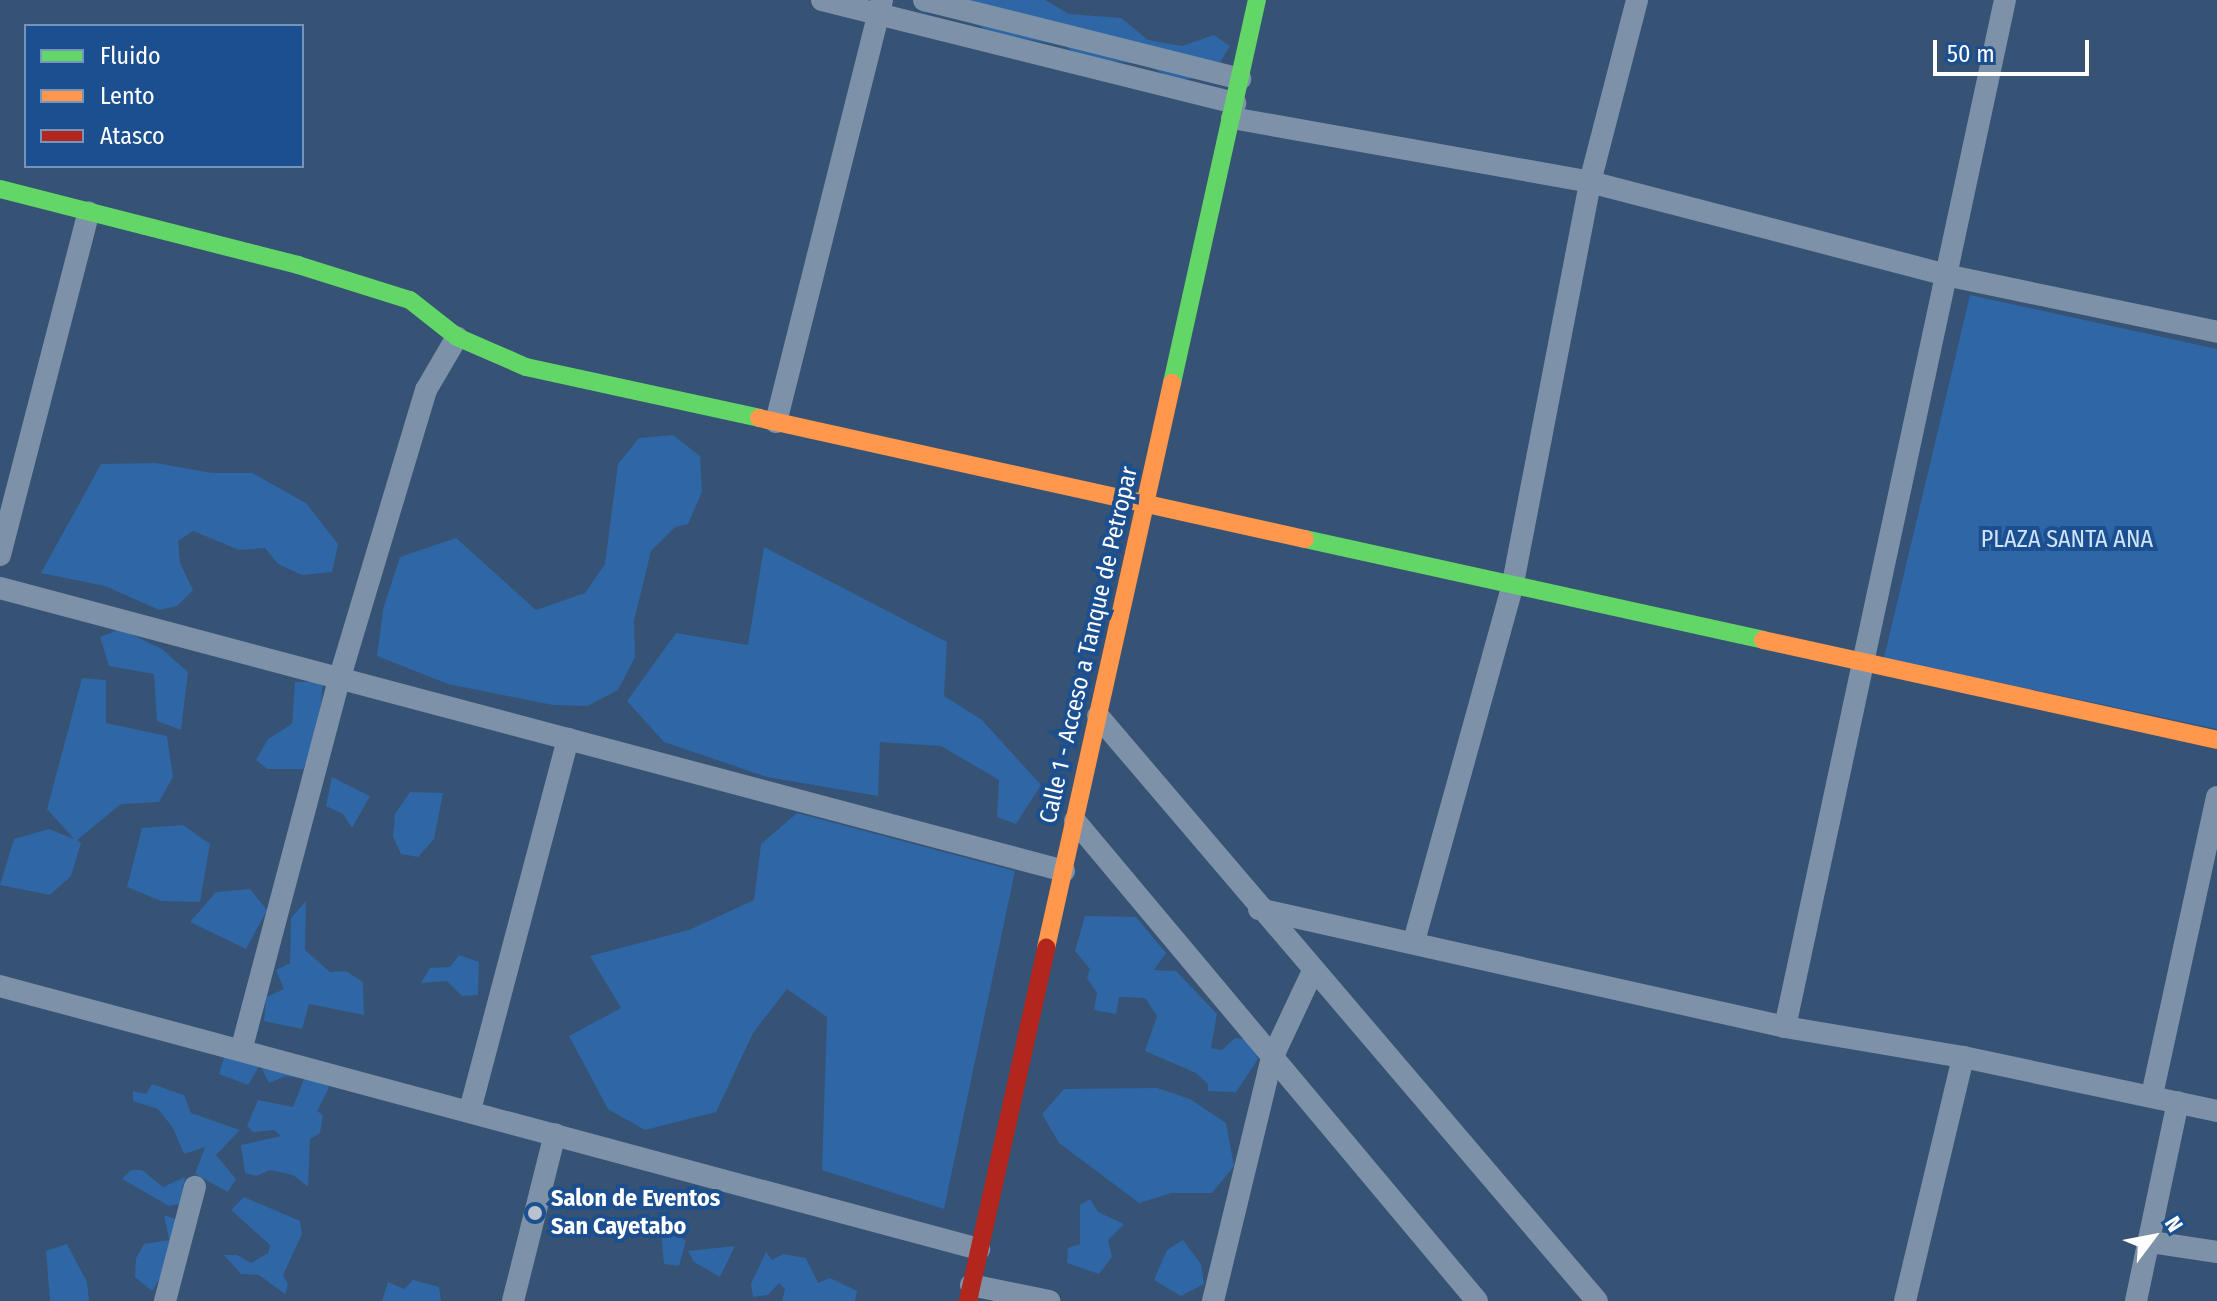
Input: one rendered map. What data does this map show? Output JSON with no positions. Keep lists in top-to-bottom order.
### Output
{
  "streets": {
    "street": ["Calle 1 - Acceso a Tanque de Petropar"]
  },
  "parks": ["PLAZA SANTA ANA"],
  "places": ["Salon de Eventos San Cayetabo"],
  "legend": ["Fluido", "Lento", "Atasco"],
  "scale_bar": "50 m",
  "north": "top right"
}
